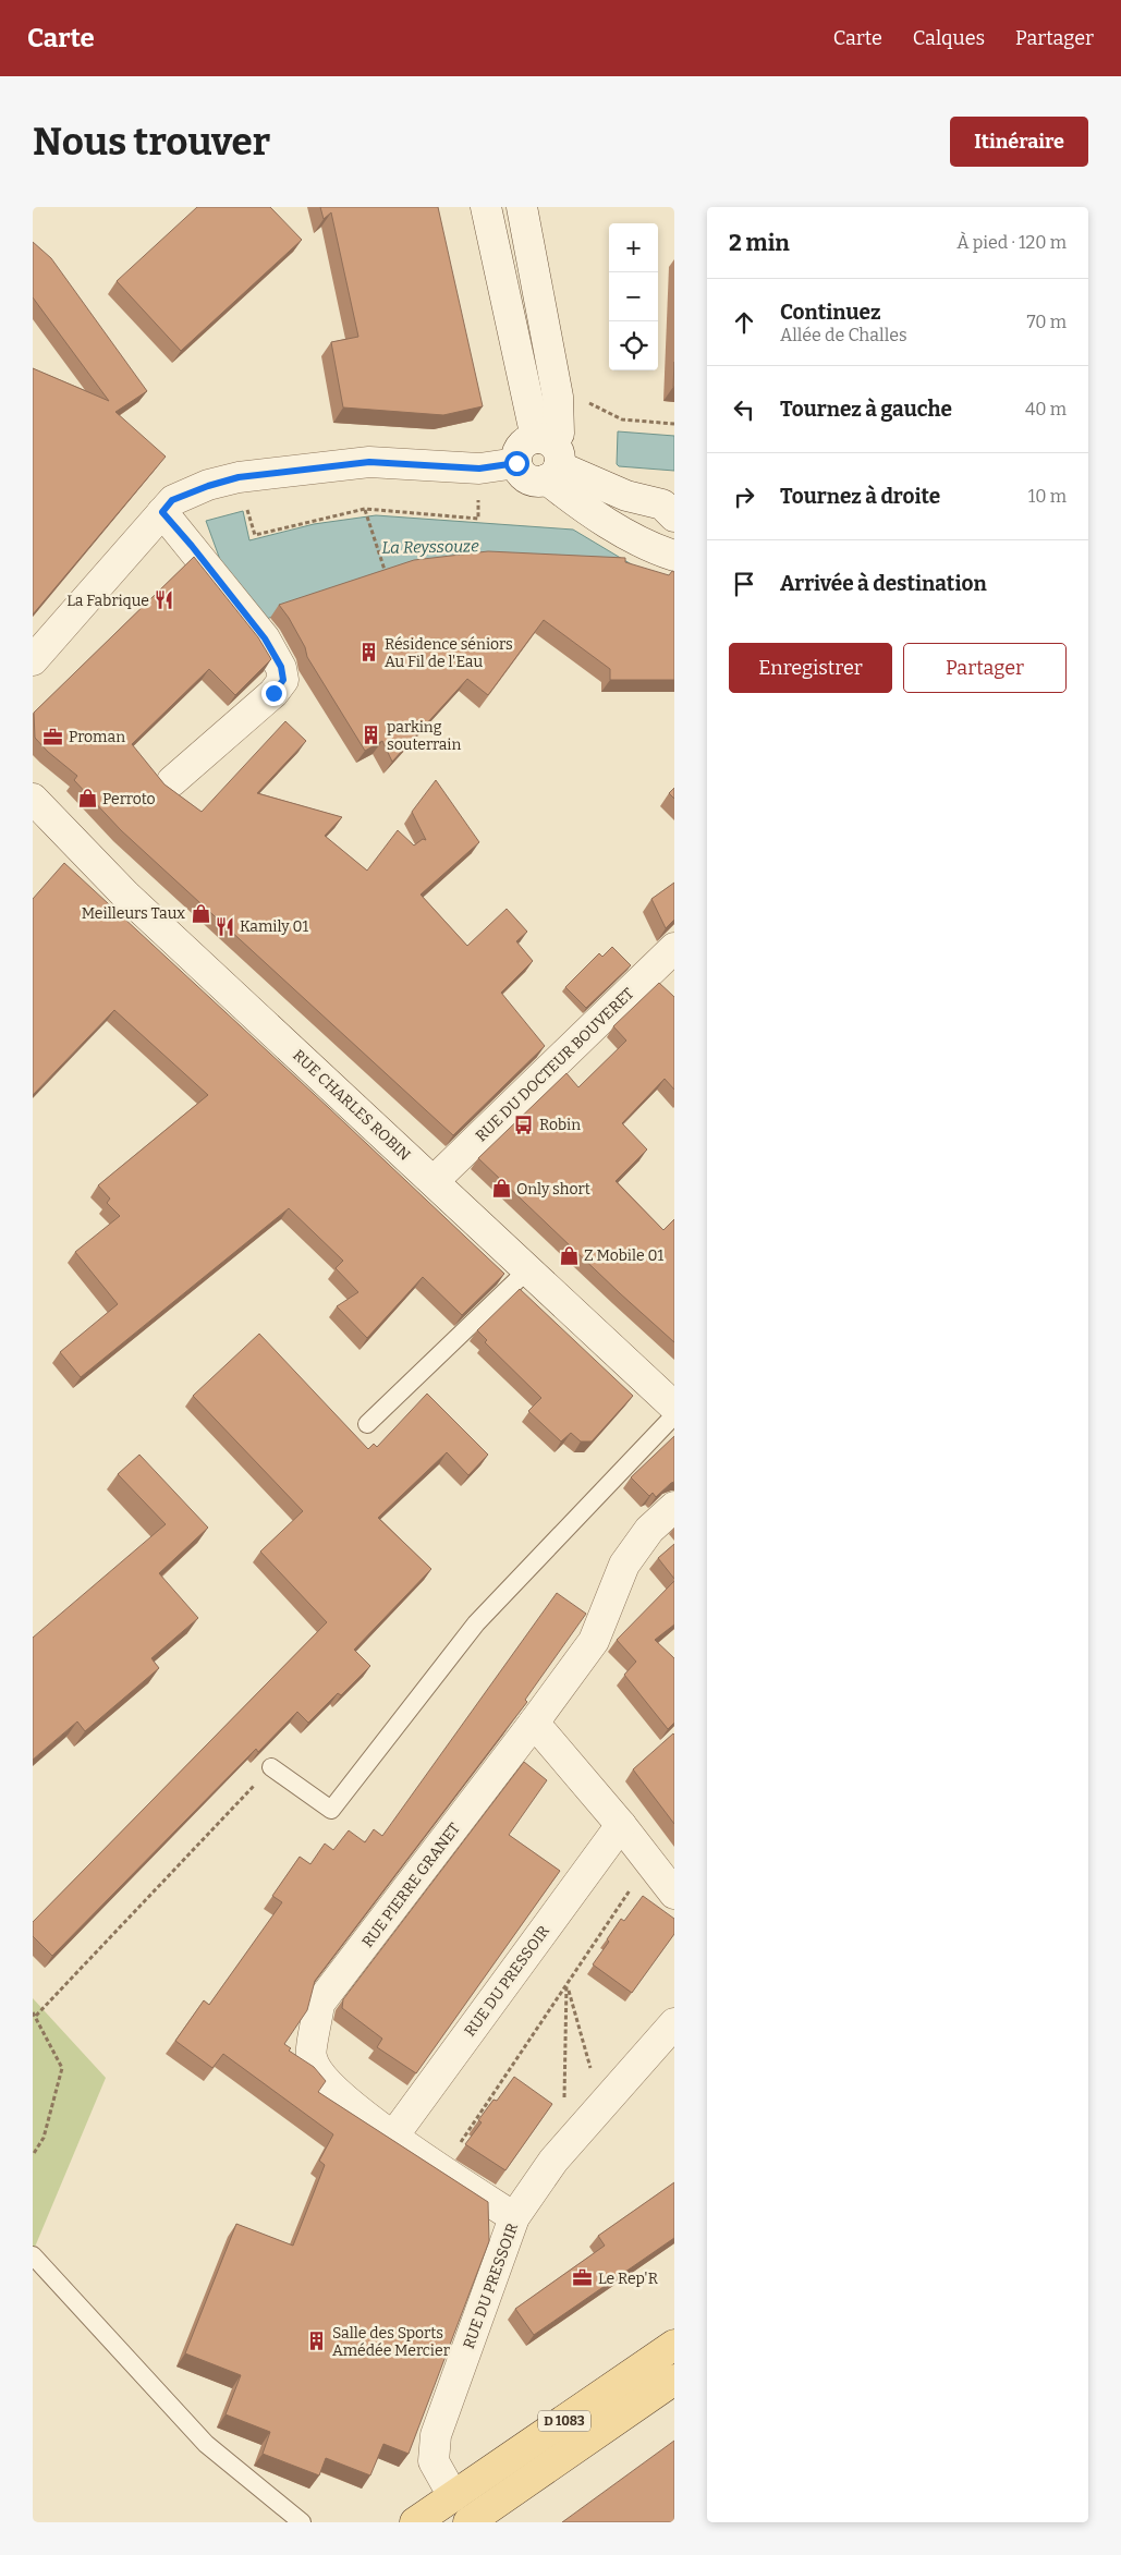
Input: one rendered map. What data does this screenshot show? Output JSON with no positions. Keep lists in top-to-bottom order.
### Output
{
  "streets": {
    "main road": ["D 1083"],
    "street": [
      "RUE DU DOCTEUR BOUVERET",
      "RUE CHARLES ROBIN",
      "RUE PIERRE GRANET",
      "RUE DU PRESSOIR"
    ]
  },
  "crossings": [
    ["RUE DU DOCTEUR BOUVERET", "RUE CHARLES ROBIN"],
    ["RUE PIERRE GRANET", "RUE DU PRESSOIR"],
    ["RUE DU PRESSOIR", "D 1083"]
  ],
  "water": ["La Reyssouze"],
  "places": {
    "restaurant": ["La Fabrique", "Kamily 01"],
    "building": ["Résidence séniors Au Fil de l'Eau", "parking souterrain", "Salle des Sports Amédée Mercier"],
    "office": ["Proman", "Le Rep'R"],
    "shop": [
      "Perroto",
      "Meilleurs Taux",
      "Only short",
      "Z Mobile 01"
    ],
    "bus stop": ["Robin"]
  },
  "page": {
    "header": "Carte",
    "nav": ["Carte", "Calques", "Partager"],
    "buttons": [
      "Itinéraire",
      ["Enregistrer", "Partager"]
    ],
    "title": "Nous trouver",
    "heading": ["2 min", "À pied · 120 m"],
    "map_buttons": ["+", "−"],
    "list": [
      ["Continuez", "Allée de Challes", "70 m"],
      ["Tournez à gauche", "40 m"],
      ["Tournez à droite", "10 m"],
      "Arrivée à destination"
    ]
  }
}
